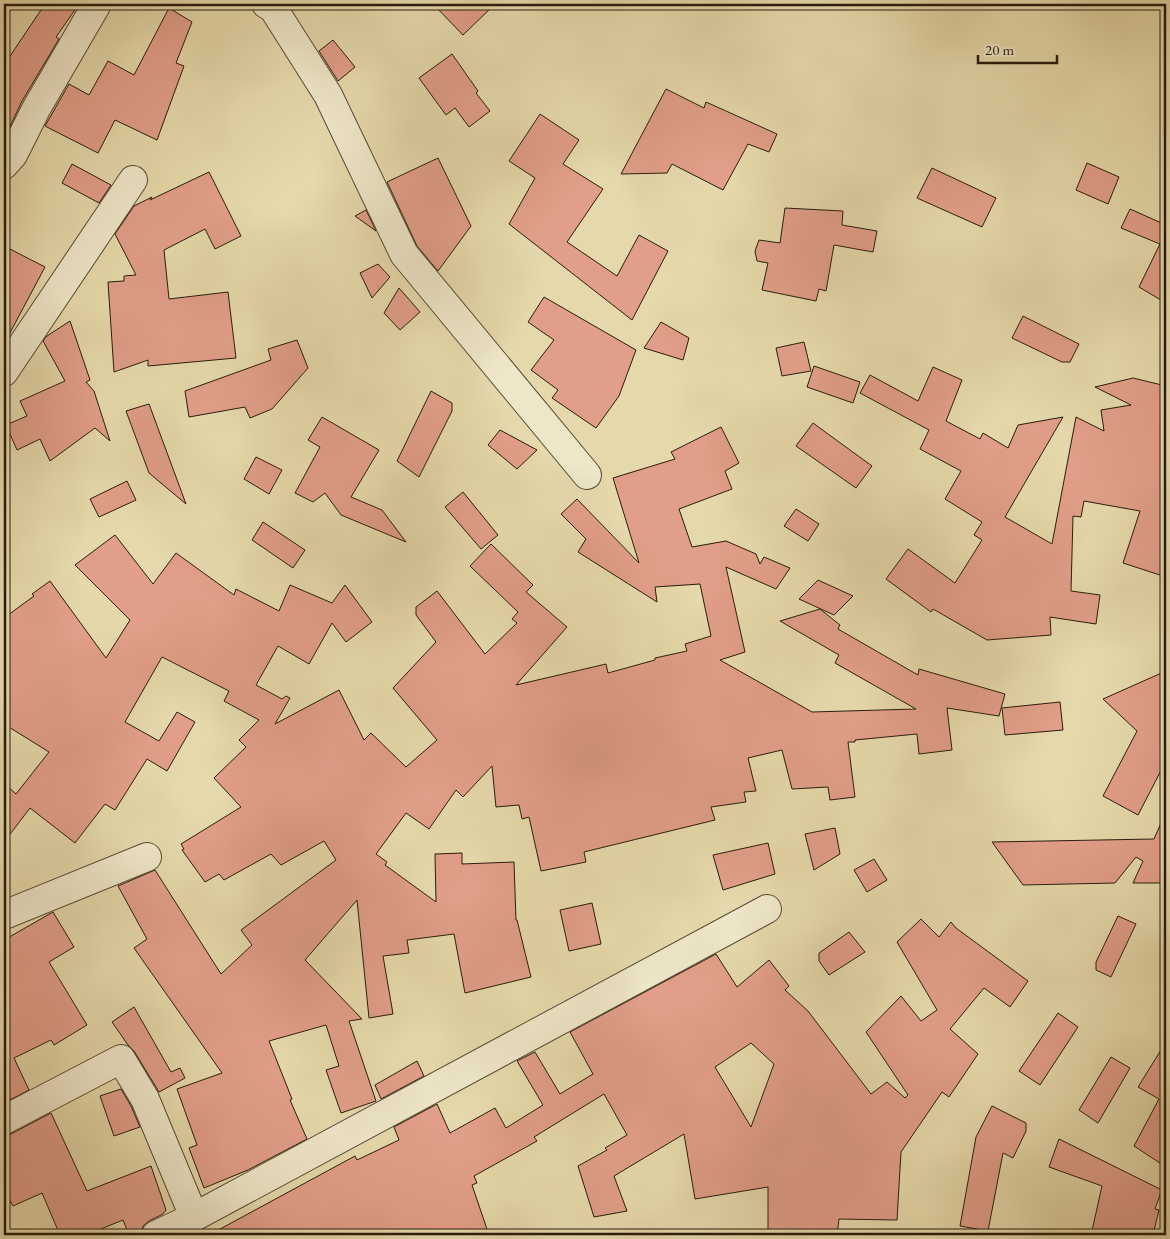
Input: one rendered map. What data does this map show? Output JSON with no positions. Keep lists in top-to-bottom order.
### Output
{
  "scale_bar": "20 m"
}
